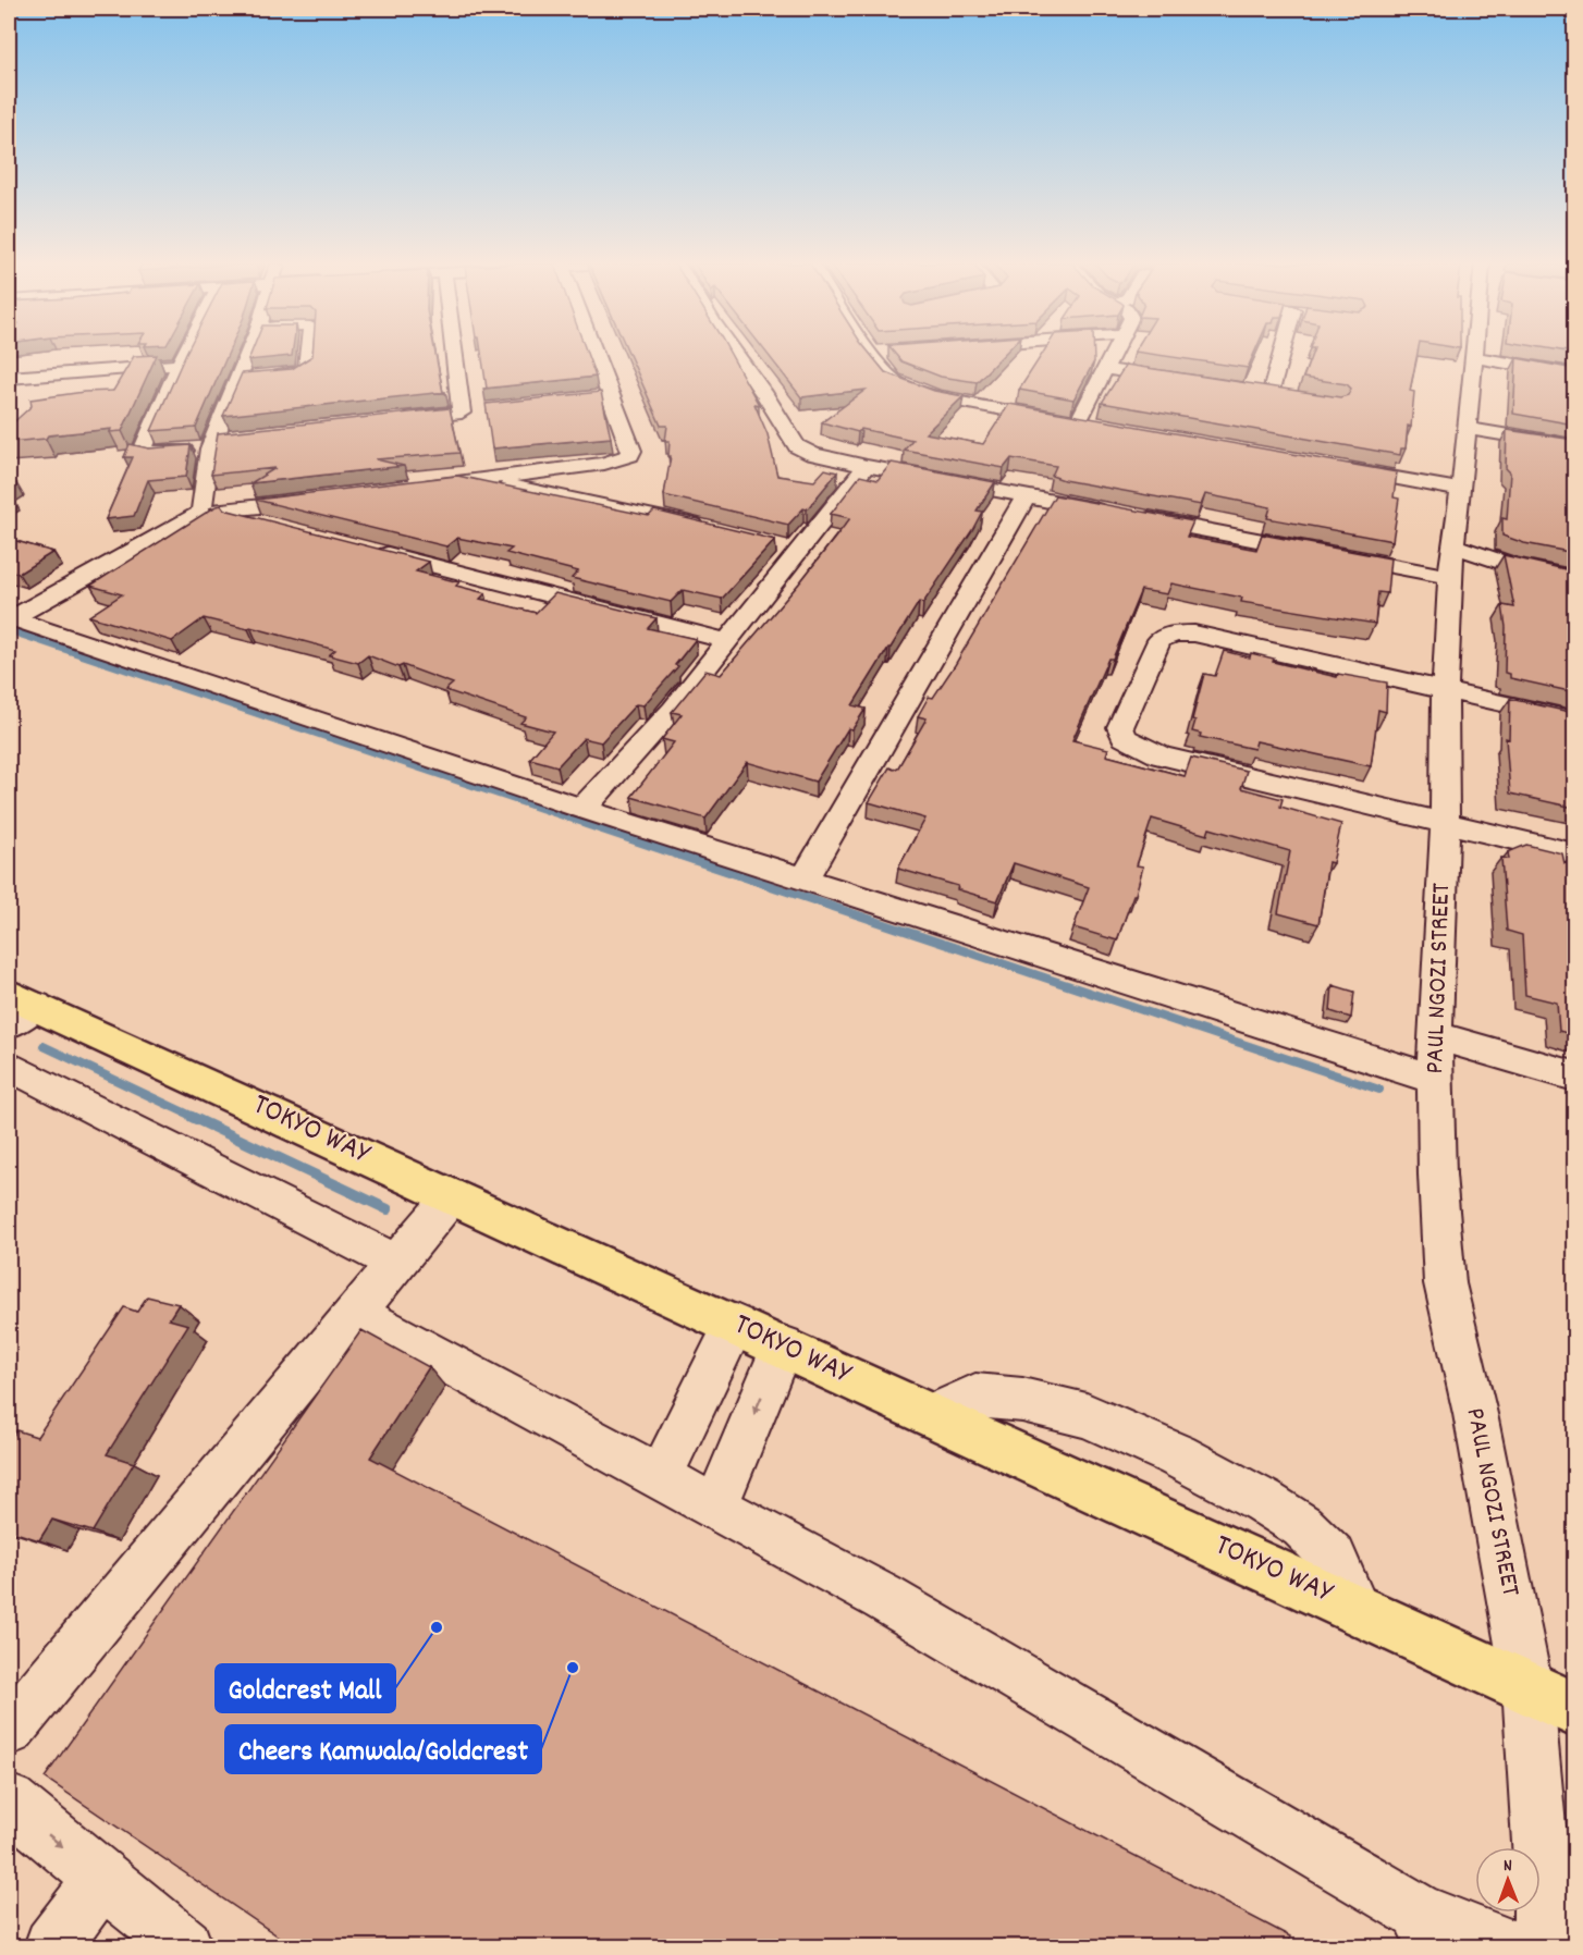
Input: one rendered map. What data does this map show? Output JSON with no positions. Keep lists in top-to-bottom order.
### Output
{
  "streets": {
    "main road": ["TOKYO WAY"],
    "street": ["PAUL NGOZI STREET"]
  },
  "crossings": [
    ["PAUL NGOZI STREET", "TOKYO WAY"]
  ],
  "places": ["Goldcrest Mall", "Cheers Kamwala/Goldcrest"],
  "north": "top"
}
